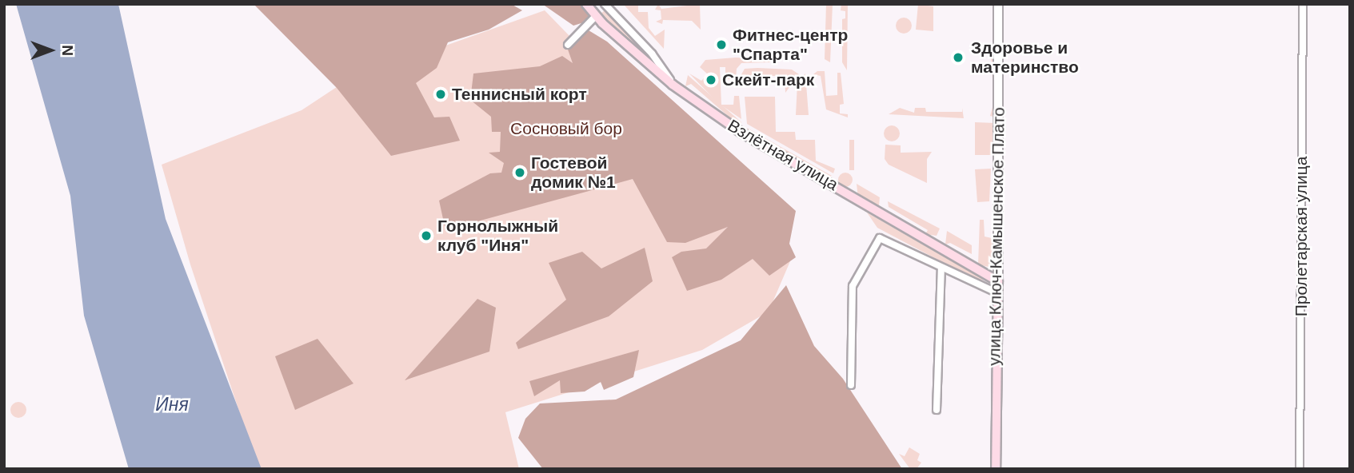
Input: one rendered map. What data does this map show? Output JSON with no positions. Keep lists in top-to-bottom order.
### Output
{
  "streets": {
    "main road": ["Взлётная улица", "улица Ключ-Камышенское Плато"],
    "street": ["Пролетарская улица"]
  },
  "crossings": [
    ["Взлётная улица", "улица Ключ-Камышенское Плато"]
  ],
  "water": ["Иня"],
  "parks": ["Сосновый бор"],
  "places": [
    "Фитнес-центр \"Спарта\"",
    "Здоровье и материнство",
    "Скейт-парк",
    "Теннисный корт",
    "Гостевой домик №1",
    "Горнолыжный клуб \"Иня\""
  ],
  "north": "right"
}
